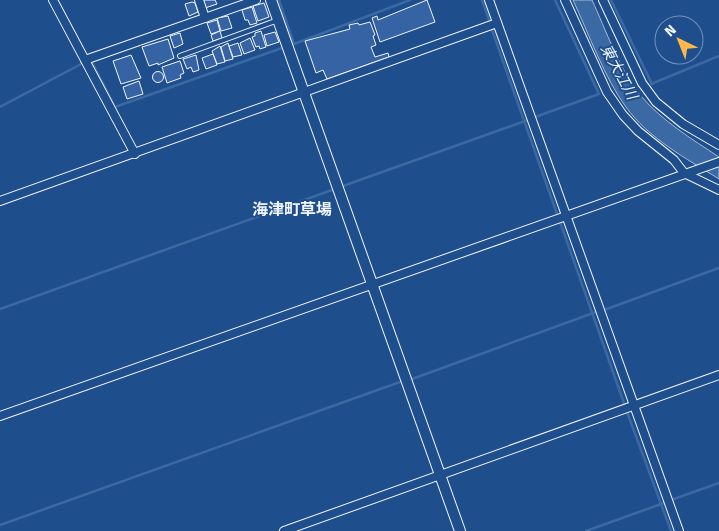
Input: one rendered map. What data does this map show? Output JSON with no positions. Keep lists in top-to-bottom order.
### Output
{
  "districts": ["海津町草場"],
  "water": ["東大江川"],
  "north": "top left"
}
